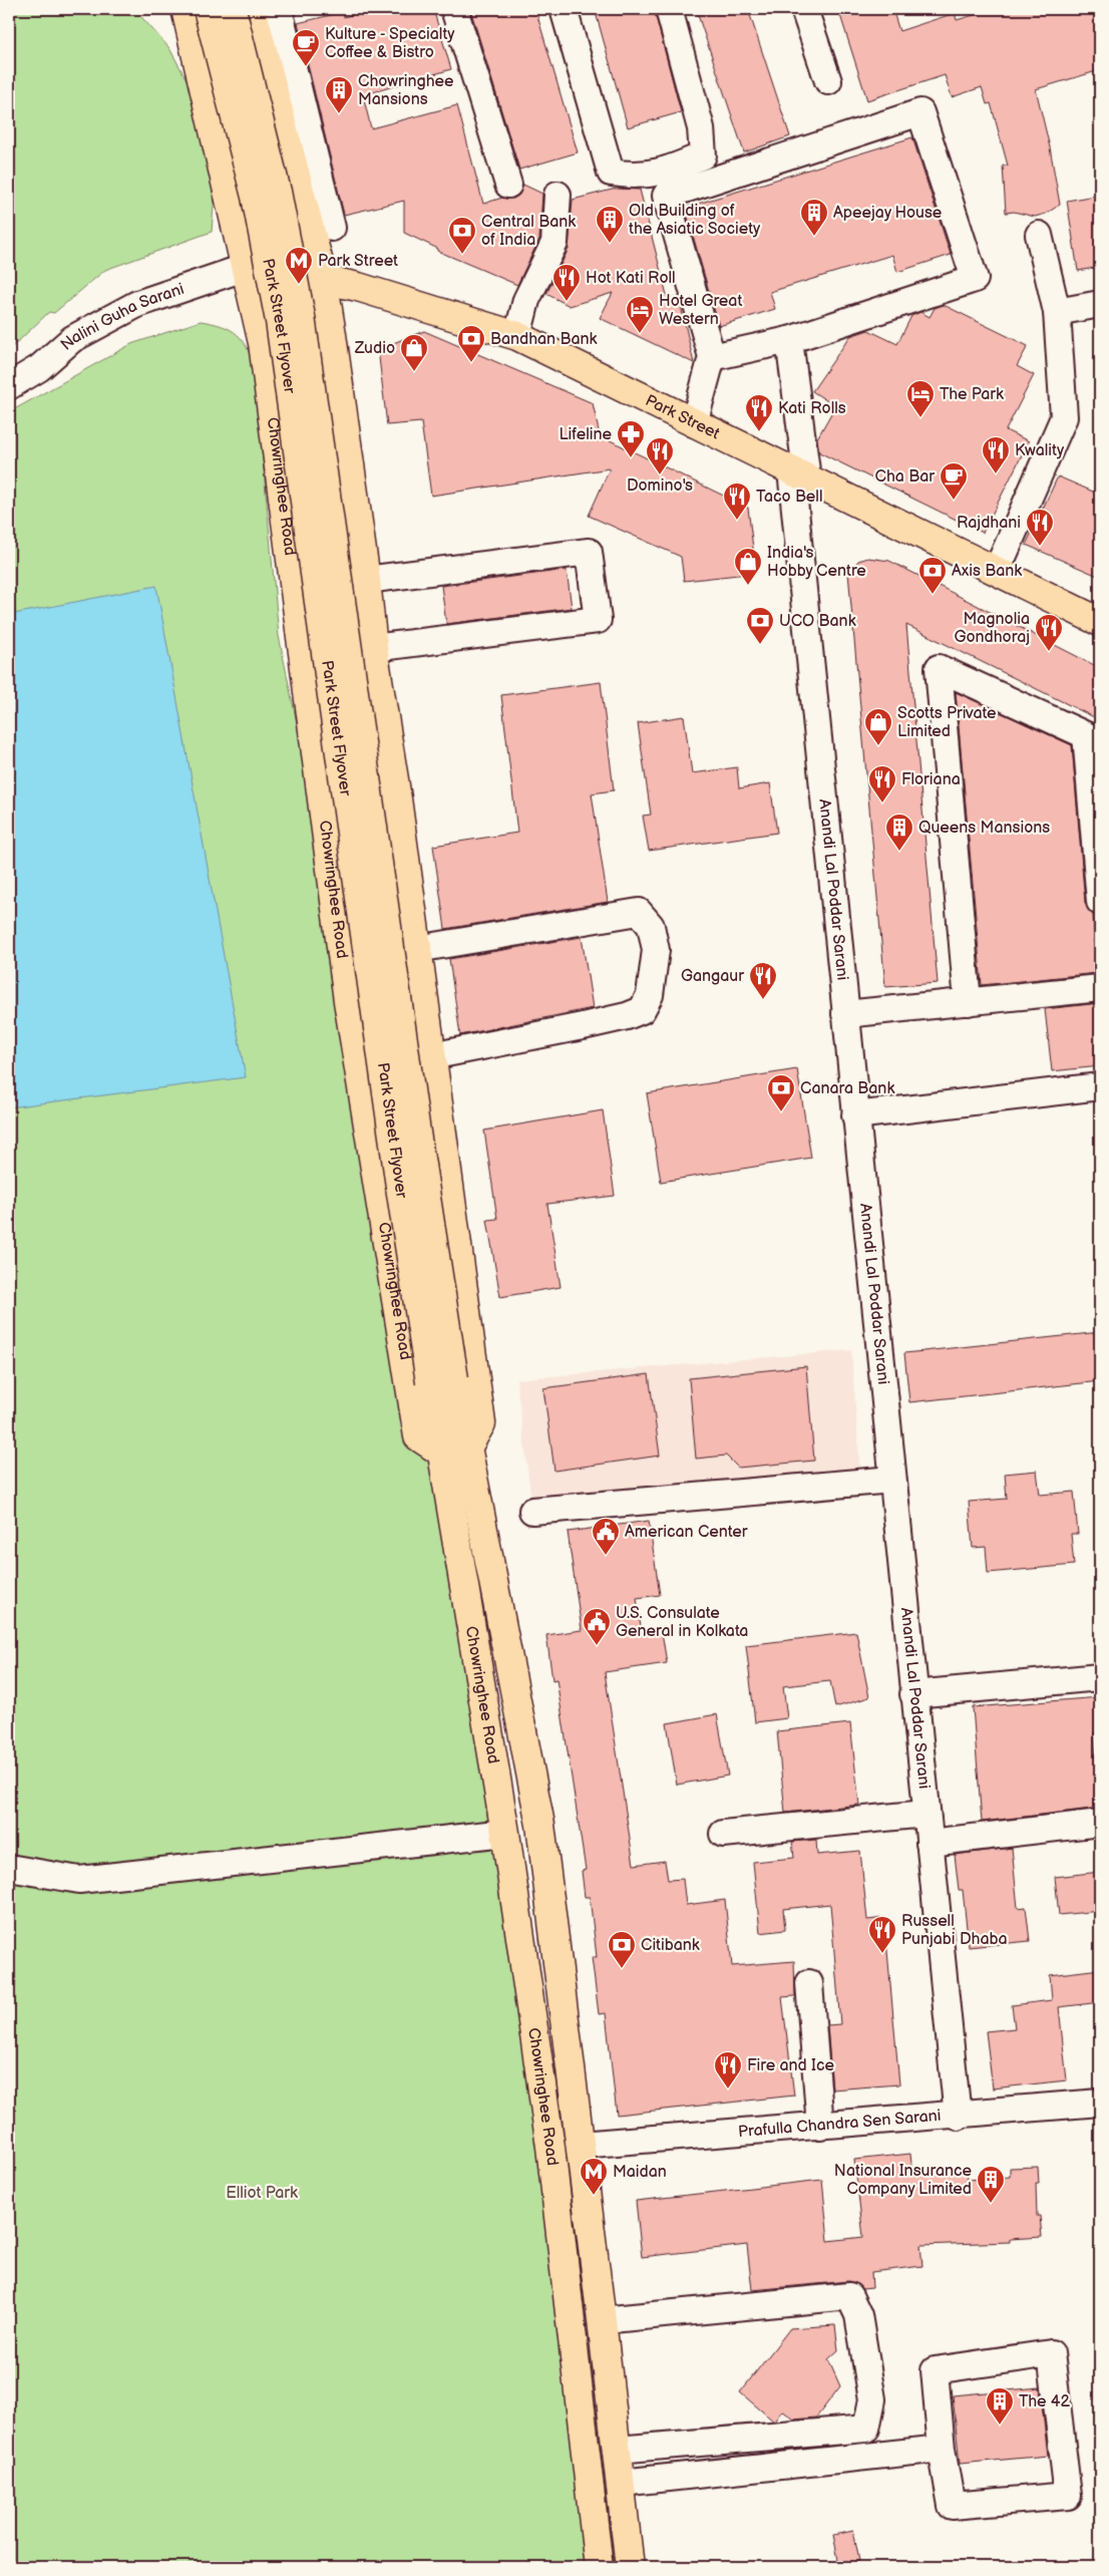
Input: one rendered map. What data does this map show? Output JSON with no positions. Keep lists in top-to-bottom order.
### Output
{
  "streets": {
    "main road": ["Park Street Flyover", "Park Street", "Chowringhee Road"],
    "street": ["Nalini Guha Sarani", "Anandi Lal Poddar Sarani", "Prafulla Chandra Sen Sarani"]
  },
  "crossings": [
    ["Nalini Guha Sarani", "Park Street"],
    ["Nalini Guha Sarani", "Chowringhee Road"],
    ["Park Street Flyover", "Chowringhee Road"],
    ["Park Street", "Chowringhee Road"],
    ["Park Street", "Anandi Lal Poddar Sarani"],
    ["Chowringhee Road", "Prafulla Chandra Sen Sarani"],
    ["Anandi Lal Poddar Sarani", "Prafulla Chandra Sen Sarani"]
  ],
  "parks": ["Elliot Park"],
  "places": {
    "cafe": ["Kulture - Specialty Coffee & Bistro", "Cha Bar"],
    "building": [
      "Chowringhee Mansions",
      "Apeejay House",
      "Old Building of the Asiatic Society",
      "Queens Mansions",
      "National Insurance Company Limited",
      "The 42"
    ],
    "bank": [
      "Central Bank of India",
      "Bandhan Bank",
      "Axis Bank",
      "UCO Bank",
      "Canara Bank",
      "Citibank"
    ],
    "metro station": ["Park Street", "Maidan"],
    "restaurant": [
      "Hot Kati Roll",
      "Kati Rolls",
      "Kwality",
      "Domino's",
      "Taco Bell",
      "Rajdhani",
      "Magnolia Gondhoraj",
      "Floriana",
      "Gangaur",
      "Russell Punjabi Dhaba",
      "Fire and Ice"
    ],
    "hotel": ["Hotel Great Western", "The Park"],
    "shop": ["Zudio", "India's Hobby Centre", "Scotts Private Limited"],
    "pharmacy": ["Lifeline"],
    "public building": ["American Center", "U.S. Consulate General in Kolkata"]
  }
}
